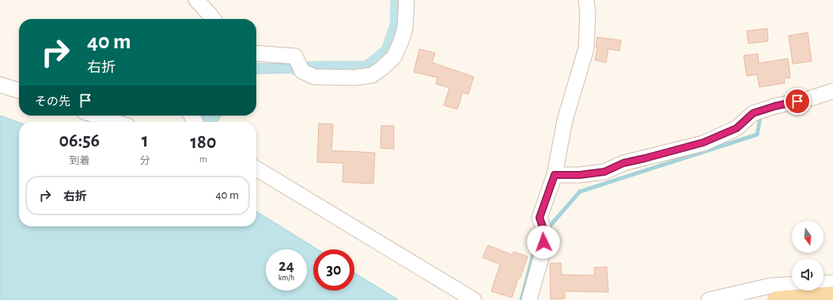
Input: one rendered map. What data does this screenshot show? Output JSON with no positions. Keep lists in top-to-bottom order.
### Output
{
  "north": "bottom",
  "page": {
    "turn": ["40 m", "右折"],
    "then": "その先",
    "eta": [
      "06:56",
      "到着",
      "1",
      "分",
      "180",
      "m"
    ],
    "list": [
      {
        "name": "右折",
        "value": "40 m"
      }
    ],
    "speed": "24 km/h",
    "limit": "30"
  }
}
